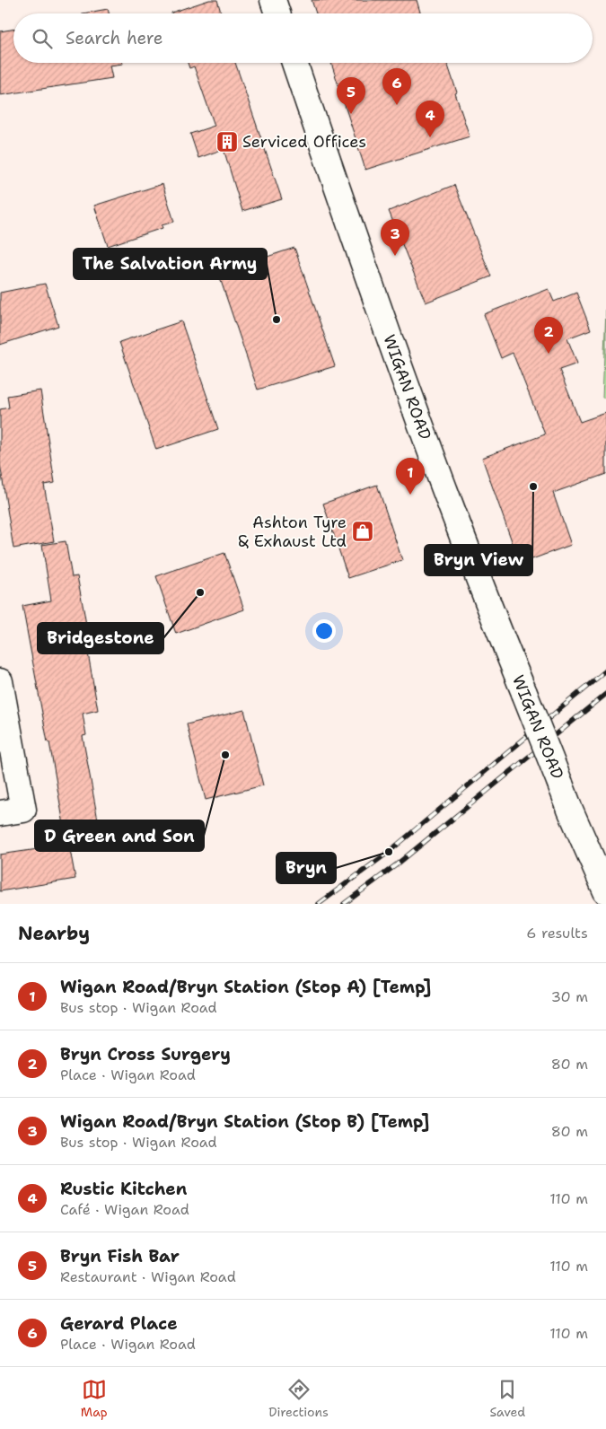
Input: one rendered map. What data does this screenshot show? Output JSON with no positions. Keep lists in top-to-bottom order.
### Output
{
  "streets": {
    "main road": ["WIGAN ROAD"]
  },
  "places": {
    "building": ["Serviced Offices"],
    "other": [
      "The Salvation Army",
      "Bryn View",
      "Bridgestone",
      "D Green and Son",
      "Bryn"
    ],
    "shop": ["Ashton Tyre & Exhaust Ltd"]
  },
  "page": {
    "search": "Search here",
    "pins": [
      "6",
      "5",
      "4",
      "3",
      "2",
      "1"
    ],
    "heading": ["Nearby", "6 results"],
    "list": [
      {
        "mark": "1",
        "name": "Wigan Road/Bryn Station (Stop A) [Temp]",
        "note": "Bus stop · Wigan Road",
        "value": "30 m"
      },
      {
        "mark": "2",
        "name": "Bryn Cross Surgery",
        "note": "Place · Wigan Road",
        "value": "80 m"
      },
      {
        "mark": "3",
        "name": "Wigan Road/Bryn Station (Stop B) [Temp]",
        "note": "Bus stop · Wigan Road",
        "value": "80 m"
      },
      {
        "mark": "4",
        "name": "Rustic Kitchen",
        "note": "Café · Wigan Road",
        "value": "110 m"
      },
      {
        "mark": "5",
        "name": "Bryn Fish Bar",
        "note": "Restaurant · Wigan Road",
        "value": "110 m"
      },
      {
        "mark": "6",
        "name": "Gerard Place",
        "note": "Place · Wigan Road",
        "value": "110 m"
      }
    ],
    "nav": ["Map", "Directions", "Saved"]
  }
}
